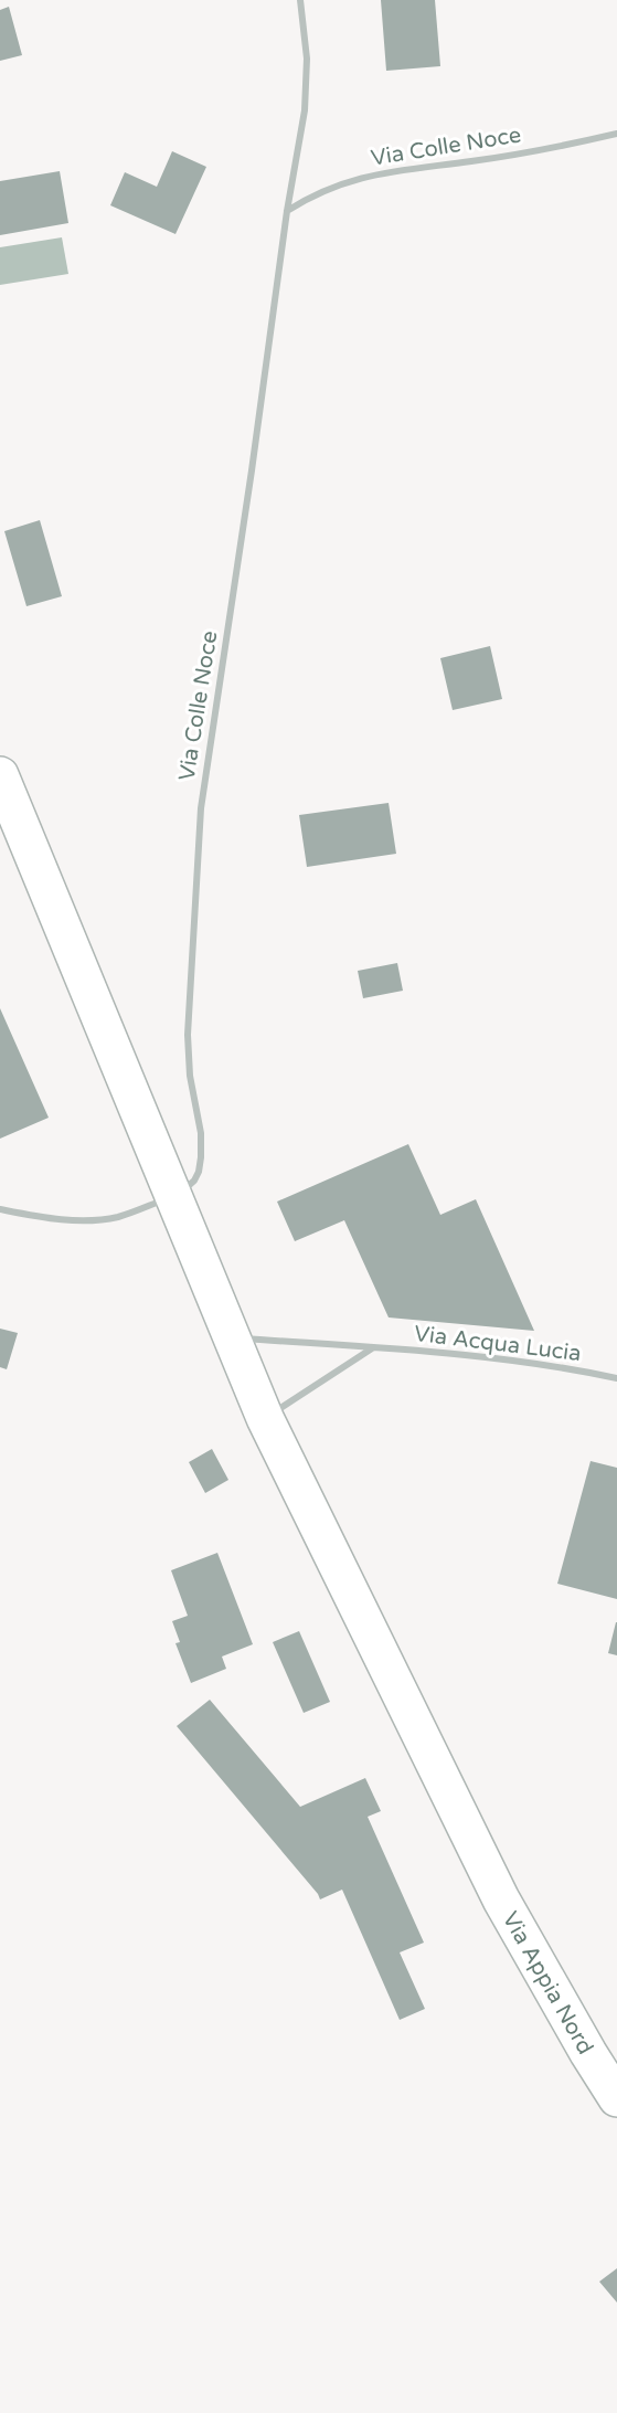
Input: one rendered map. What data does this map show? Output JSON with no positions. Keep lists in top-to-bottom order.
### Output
{
  "streets": {
    "main road": ["Via Appia Nord"],
    "street": ["Via Colle Noce", "Via Acqua Lucia"]
  },
  "crossings": [
    ["Via Colle Noce", "Via Appia Nord"],
    ["Via Acqua Lucia", "Via Appia Nord"]
  ]
}
